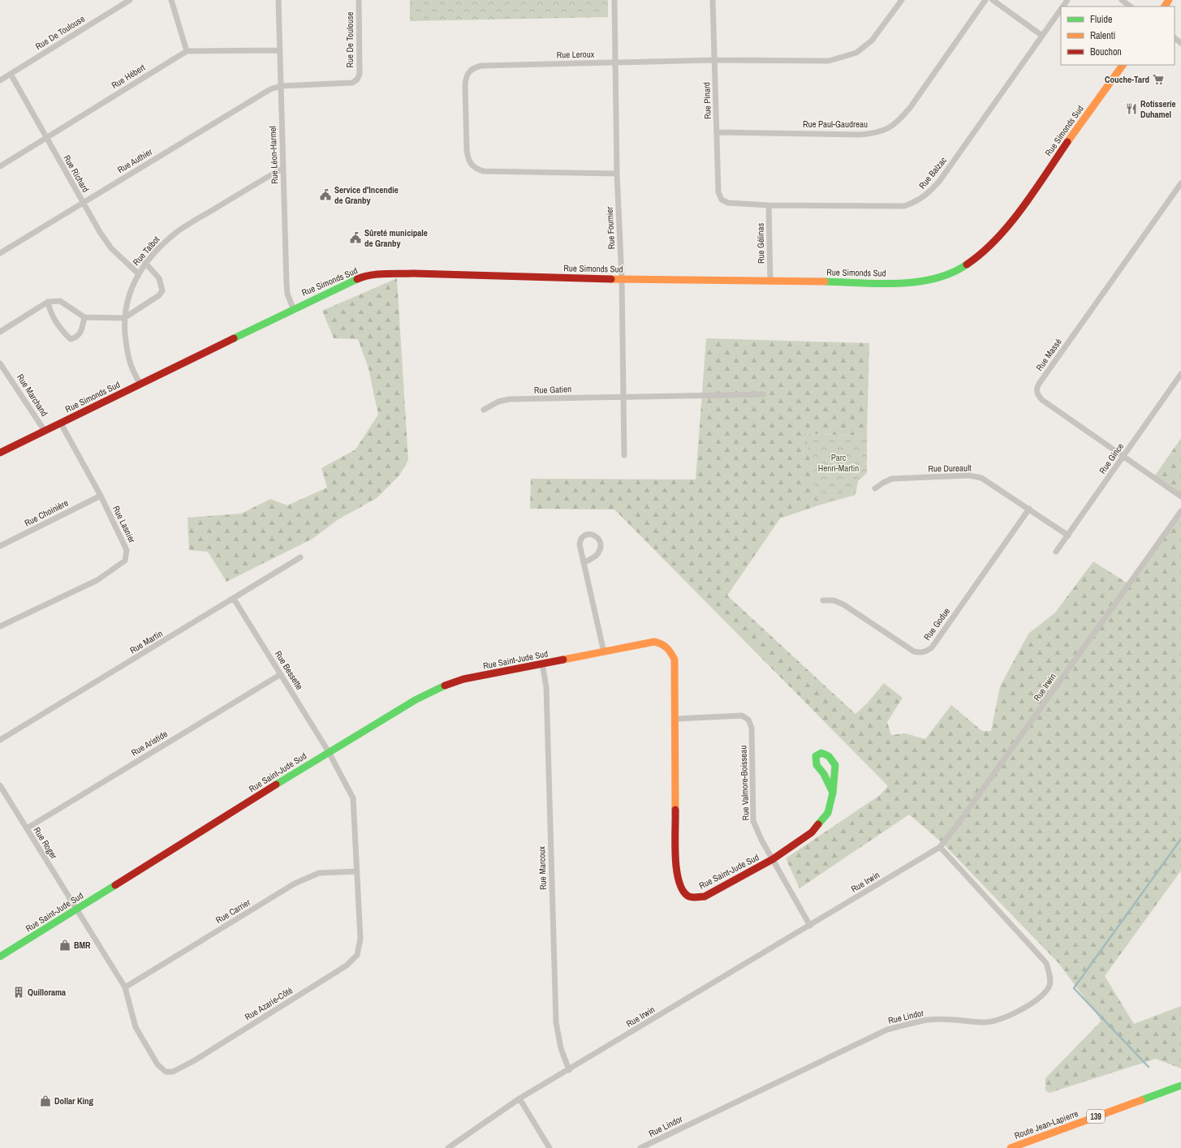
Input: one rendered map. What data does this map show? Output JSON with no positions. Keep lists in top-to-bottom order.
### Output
{
  "streets": {
    "main road": [
      "Rue Simonds Sud",
      "Rue Saint-Jude Sud",
      "139",
      "Route Jean-Lapierre"
    ],
    "street": [
      "Rue De Toulouse",
      "Rue Leroux",
      "Rue Hébert",
      "Rue Pinard",
      "Rue Paul-Gaudreau",
      "Rue Léon-Harmel",
      "Rue Authier",
      "Rue Balzac",
      "Rue Richard",
      "Rue Fournier",
      "Rue Gélinas",
      "Rue Talbot",
      "Rue Massé",
      "Rue Gatien",
      "Rue Marchand",
      "Rue Gince",
      "Rue Dureault",
      "Rue Choinière",
      "Rue Lasnier",
      "Rue Godue",
      "Rue Martin",
      "Rue Bessette",
      "Rue Irwin",
      "Rue Aristide",
      "Rue Valmore-Boisseau",
      "Rue Roger",
      "Rue Marcoux",
      "Rue Carrier",
      "Rue Azarie-Côté",
      "Rue Lindor"
    ]
  },
  "crossings": [
    ["Rue De Toulouse", "Rue Léon-Harmel"],
    ["Rue De Toulouse", "Rue Authier"],
    ["Rue De Toulouse", "Rue Richard"],
    ["Rue Leroux", "Rue Pinard"],
    ["Rue Leroux", "Rue Fournier"],
    ["Rue Hébert", "Rue Richard"],
    ["Rue Pinard", "Rue Paul-Gaudreau"],
    ["Rue Pinard", "Rue Balzac"],
    ["Rue Simonds Sud", "Rue Léon-Harmel"],
    ["Rue Simonds Sud", "Rue Fournier"],
    ["Rue Simonds Sud", "Rue Gélinas"],
    ["Rue Simonds Sud", "Rue Talbot"],
    ["Rue Simonds Sud", "Rue Marchand"],
    ["Rue Simonds Sud", "Rue Lasnier"],
    ["Rue Léon-Harmel", "Rue Authier"],
    ["Rue Léon-Harmel", "Rue Talbot"],
    ["Rue Authier", "Rue Richard"],
    ["Rue Balzac", "Rue Gélinas"],
    ["Rue Richard", "Rue Talbot"],
    ["Rue Fournier", "Rue Gatien"],
    ["Rue Massé", "Rue Gince"],
    ["Rue Gince", "Rue Dureault"],
    ["Rue Dureault", "Rue Godue"],
    ["Rue Choinière", "Rue Lasnier"],
    ["Rue Martin", "Rue Bessette"],
    ["Rue Saint-Jude Sud", "Rue Bessette"],
    ["Rue Saint-Jude Sud", "Rue Valmore-Boisseau"],
    ["Rue Saint-Jude Sud", "Rue Roger"],
    ["Rue Saint-Jude Sud", "Rue Marcoux"],
    ["Rue Saint-Jude Sud", "Rue Azarie-Côté"],
    ["Rue Bessette", "Rue Aristide"],
    ["Rue Bessette", "Rue Azarie-Côté"],
    ["Rue Irwin", "Rue Valmore-Boisseau"],
    ["Rue Irwin", "Rue Marcoux"],
    ["Rue Irwin", "Rue Lindor"],
    ["Rue Aristide", "Rue Roger"],
    ["Rue Roger", "Rue Azarie-Côté"],
    ["Rue Carrier", "Rue Azarie-Côté"]
  ],
  "parks": ["Parc Henri-Martin"],
  "places": {
    "supermarket": ["Couche-Tard"],
    "restaurant": ["Rotisserie Duhamel"],
    "public building": ["Service d'Incendie de Granby", "Sûreté municipale de Granby"],
    "shop": ["BMR", "Dollar King"],
    "building": ["Quillorama"]
  },
  "legend": ["Fluide", "Ralenti", "Bouchon"]
}
